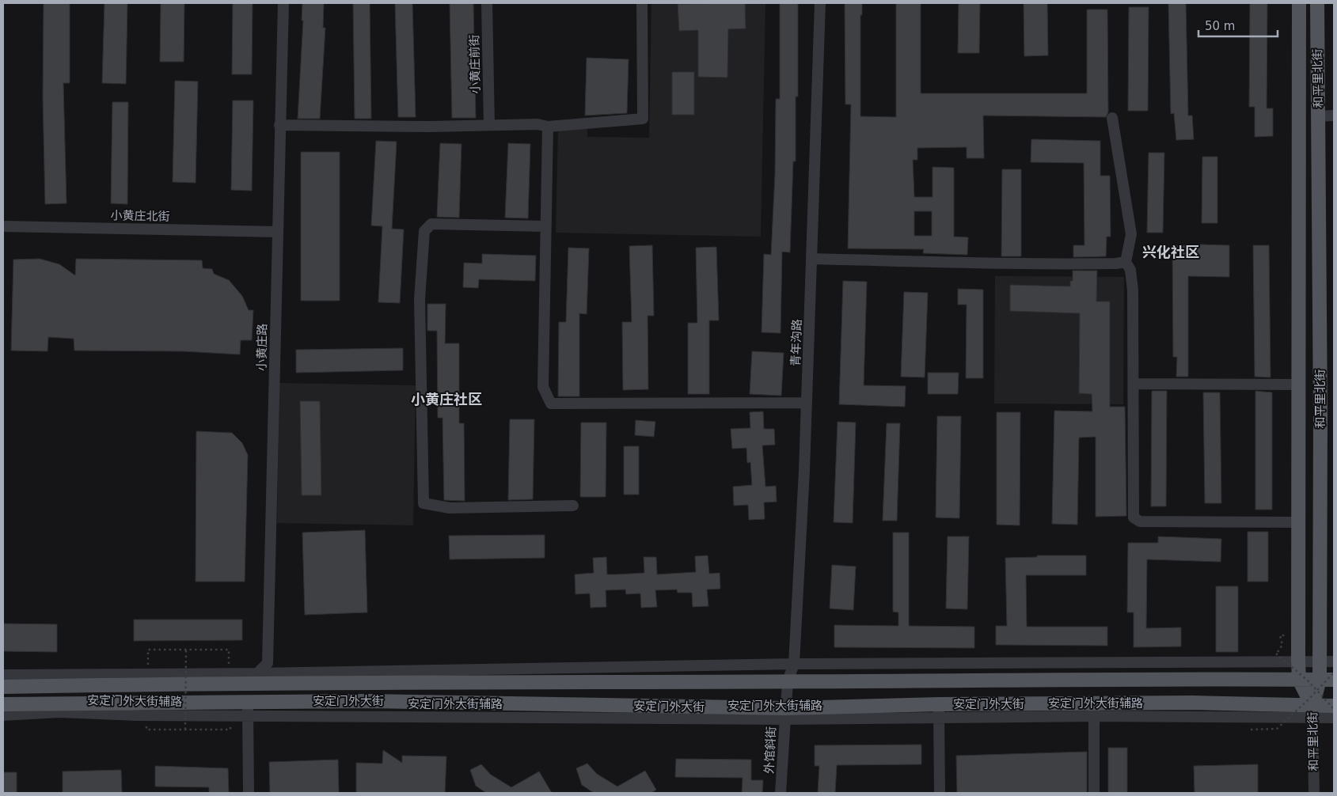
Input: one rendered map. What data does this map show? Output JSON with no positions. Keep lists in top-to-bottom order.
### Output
{
  "streets": {
    "main road": ["和平里北街", "安定门外大街"],
    "street": [
      "小黄庄前街",
      "小黄庄北街",
      "青年沟路",
      "小黄庄路",
      "安定门外大街辅路",
      "外馆斜街"
    ]
  },
  "crossings": [
    ["和平里北街", "安定门外大街"],
    ["小黄庄北街", "小黄庄路"],
    ["青年沟路", "安定门外大街"],
    ["青年沟路", "外馆斜街"],
    ["小黄庄路", "安定门外大街"],
    ["安定门外大街辅路", "安定门外大街"],
    ["安定门外大街辅路", "外馆斜街"],
    ["安定门外大街", "外馆斜街"]
  ],
  "districts": ["兴化社区", "小黄庄社区"],
  "scale_bar": "50 m"
}
